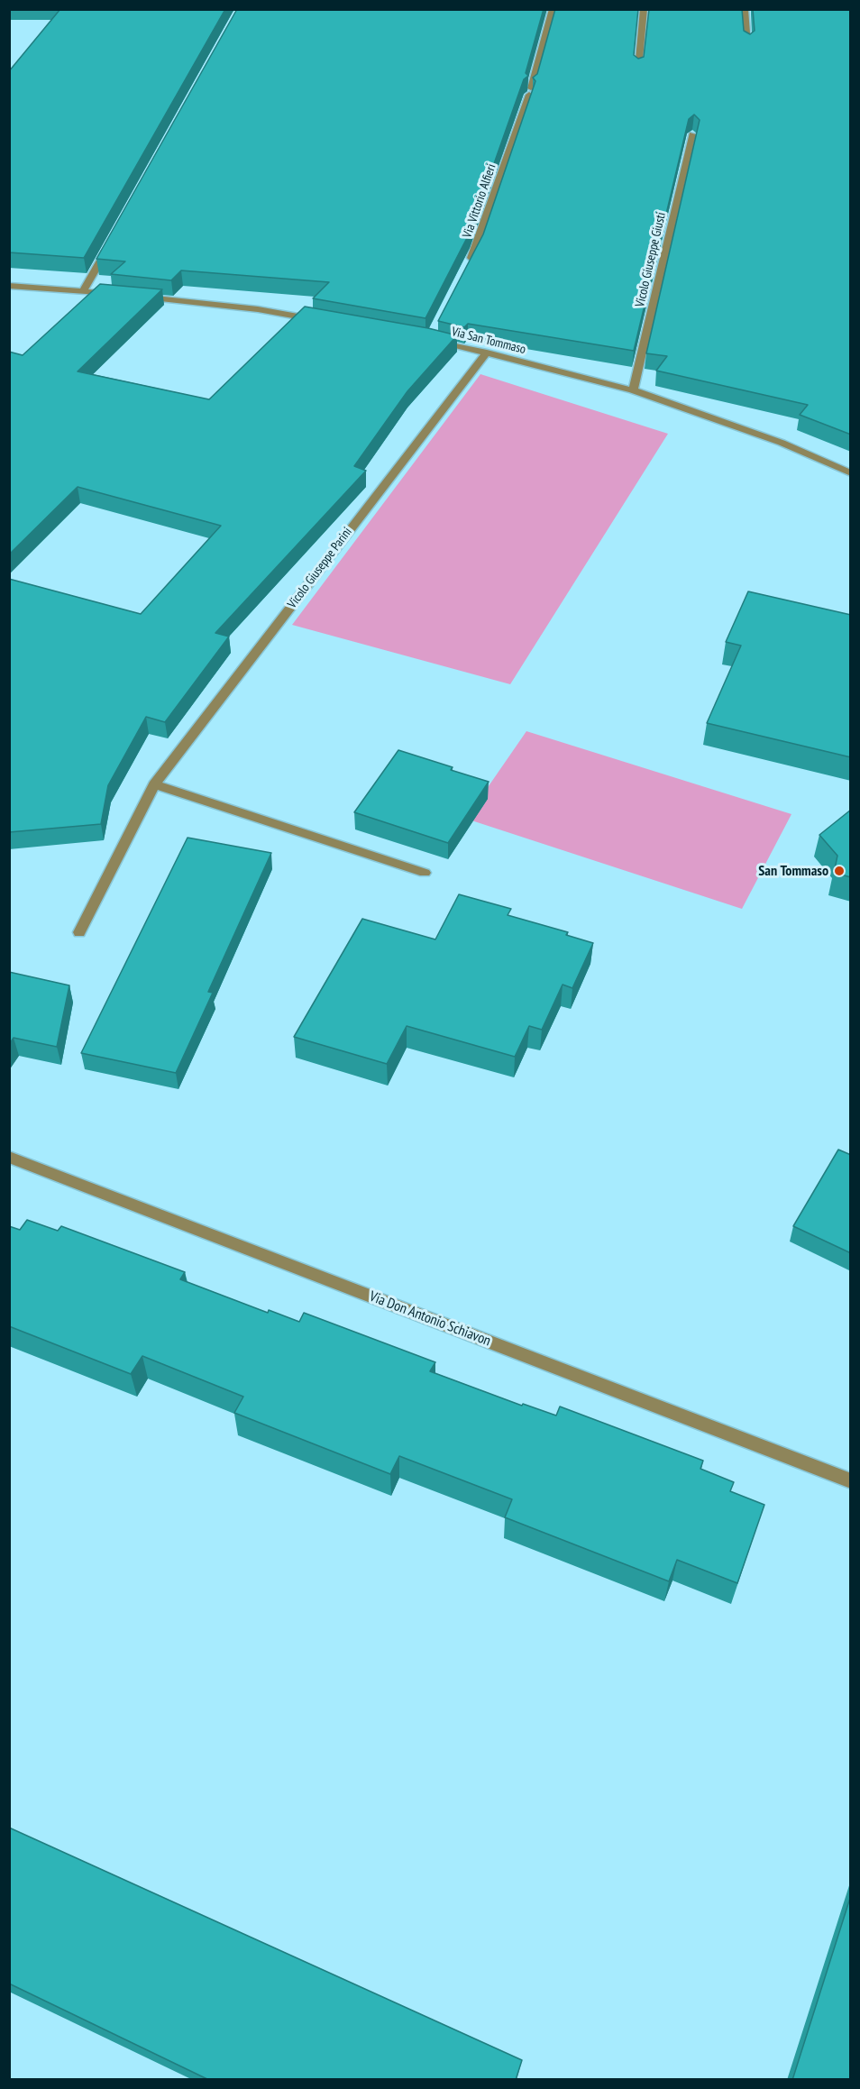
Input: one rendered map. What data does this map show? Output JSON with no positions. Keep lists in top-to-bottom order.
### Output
{
  "streets": {
    "street": [
      "Via Vittorio Alfieri",
      "Vicolo Giuseppe Giusti",
      "Via San Tommaso",
      "Vicolo Giuseppe Parini",
      "Via Don Antonio Schiavon"
    ]
  },
  "crossings": [
    ["Vicolo Giuseppe Giusti", "Via San Tommaso"],
    ["Via San Tommaso", "Vicolo Giuseppe Parini"]
  ],
  "places": ["San Tommaso"]
}
